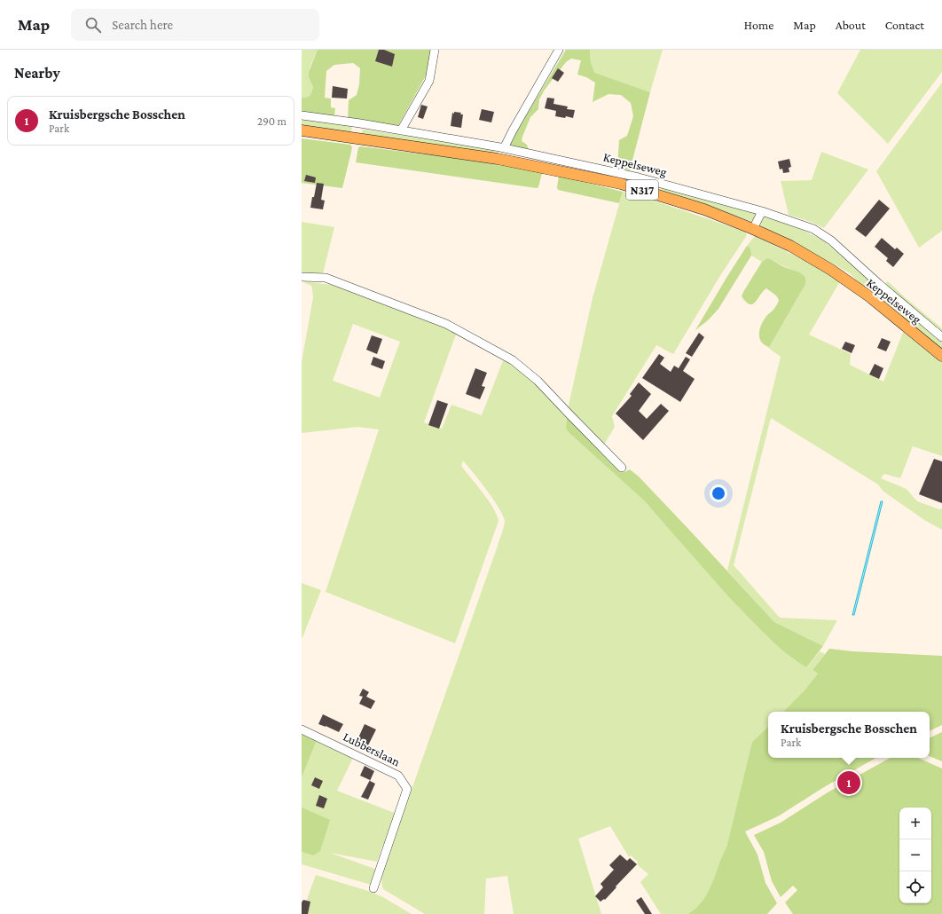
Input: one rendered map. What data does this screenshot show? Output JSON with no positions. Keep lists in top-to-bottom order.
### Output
{
  "streets": {
    "main road": ["Keppelseweg", "N317"],
    "street": ["Lubberslaan"]
  },
  "page": {
    "header": "Map",
    "search": "Search here",
    "nav": [
      "Home",
      "Map",
      "About",
      "Contact"
    ],
    "heading": "Nearby",
    "list": [
      {
        "mark": "1",
        "name": "Kruisbergsche Bosschen",
        "note": "Park",
        "value": "290 m"
      }
    ],
    "popup": ["Kruisbergsche Bosschen", "Park"],
    "pins": "1",
    "map_buttons": ["+", "−"]
  }
}
